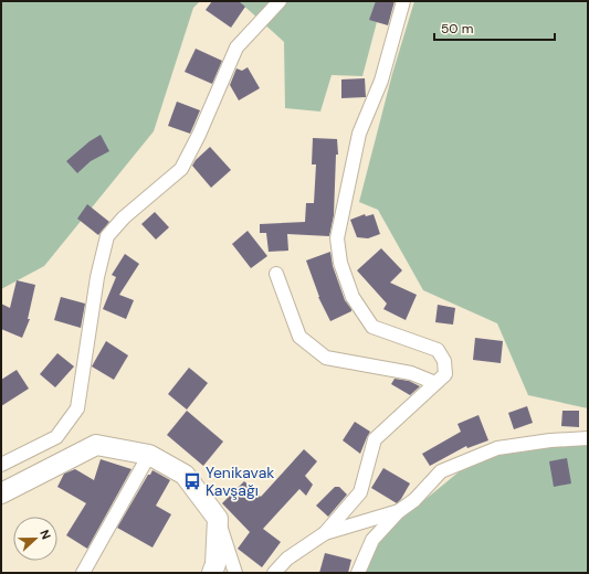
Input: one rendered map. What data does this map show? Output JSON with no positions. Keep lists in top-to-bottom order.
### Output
{
  "places": {
    "bus stop": ["Yenikavak Kavşağı"]
  },
  "scale_bar": "50 m",
  "north": "right"
}
